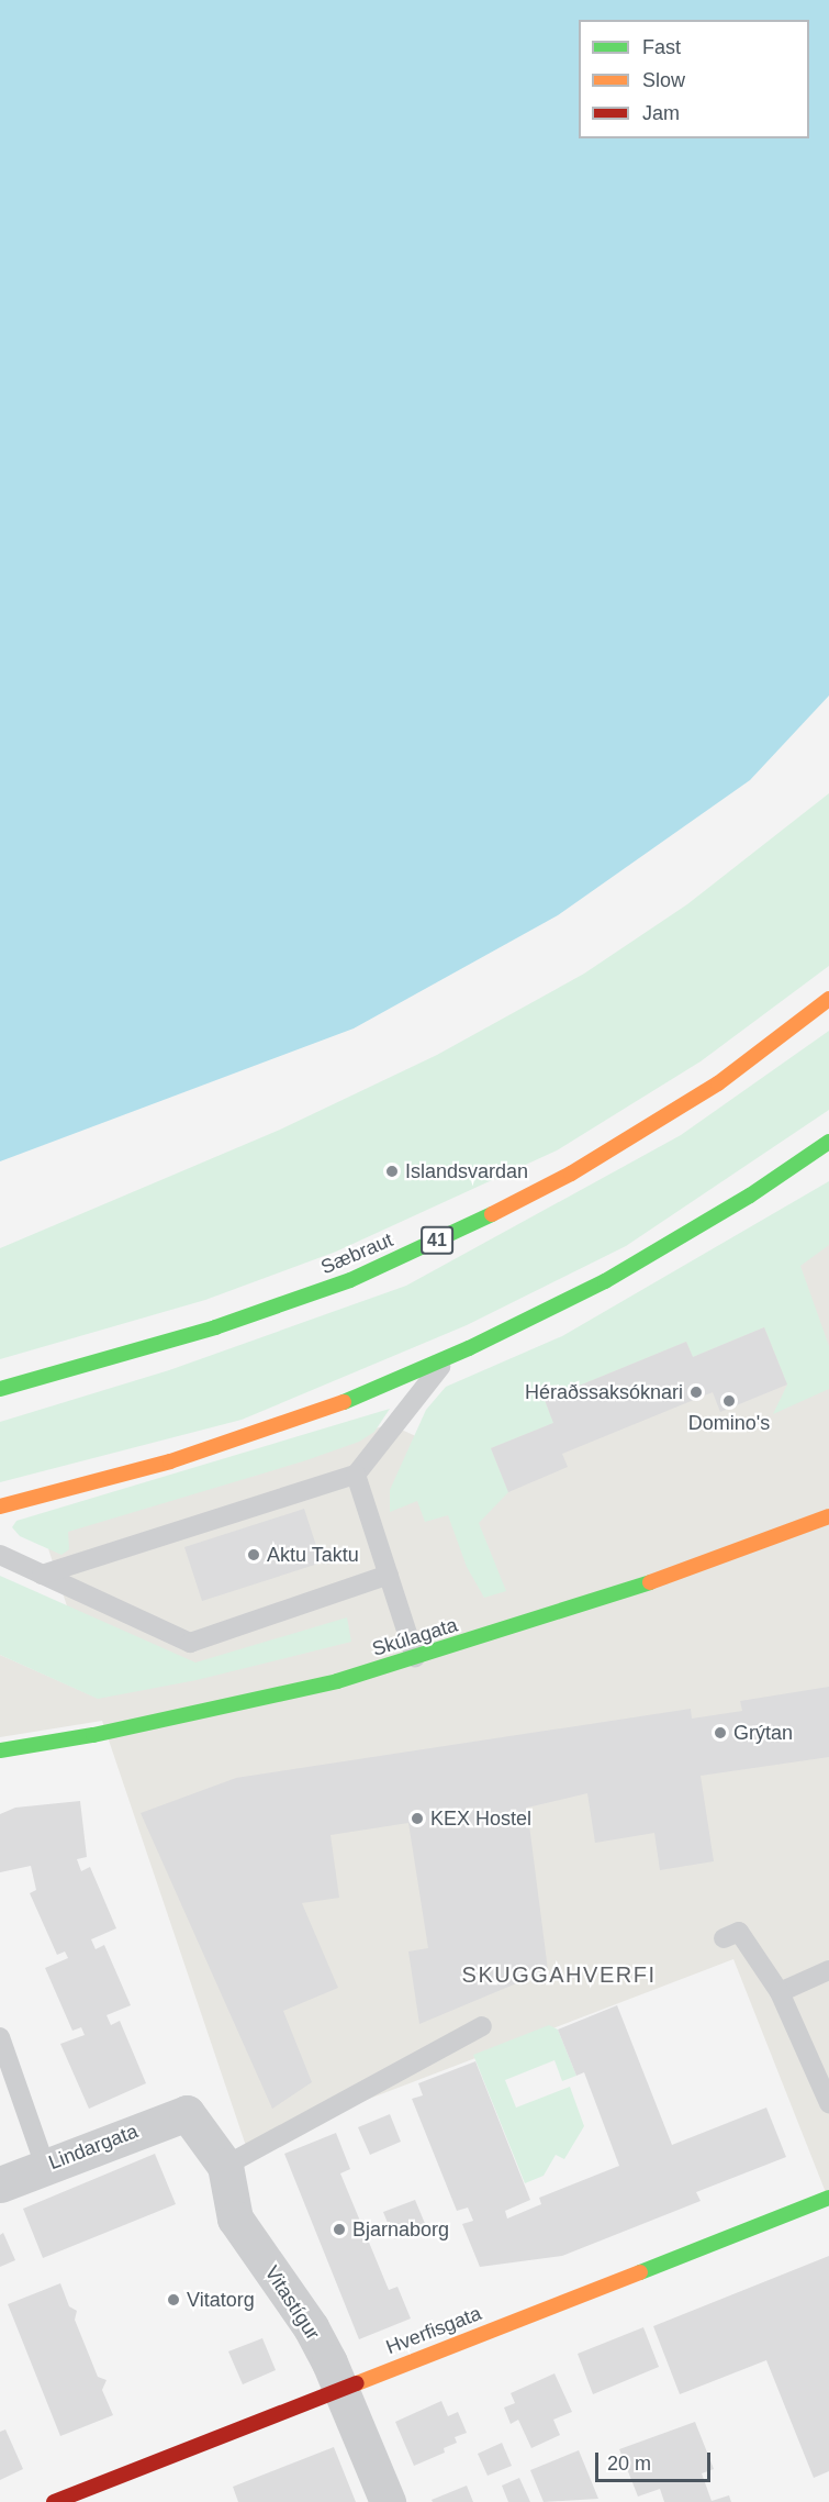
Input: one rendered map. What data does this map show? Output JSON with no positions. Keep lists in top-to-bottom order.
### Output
{
  "streets": {
    "main road": [
      "41",
      "Sæbraut",
      "Skúlagata",
      "Hverfisgata"
    ],
    "street": ["Lindargata", "Vitastígur"]
  },
  "crossings": [
    ["Lindargata", "Vitastígur"],
    ["Vitastígur", "Hverfisgata"]
  ],
  "districts": ["SKUGGAHVERFI"],
  "places": [
    "Islandsvardan",
    "Héraðssaksóknari",
    "Domino's",
    "Aktu Taktu",
    "Grýtan",
    "KEX Hostel",
    "Bjarnaborg",
    "Vitatorg"
  ],
  "legend": ["Fast", "Slow", "Jam"],
  "scale_bar": "20 m"
}
